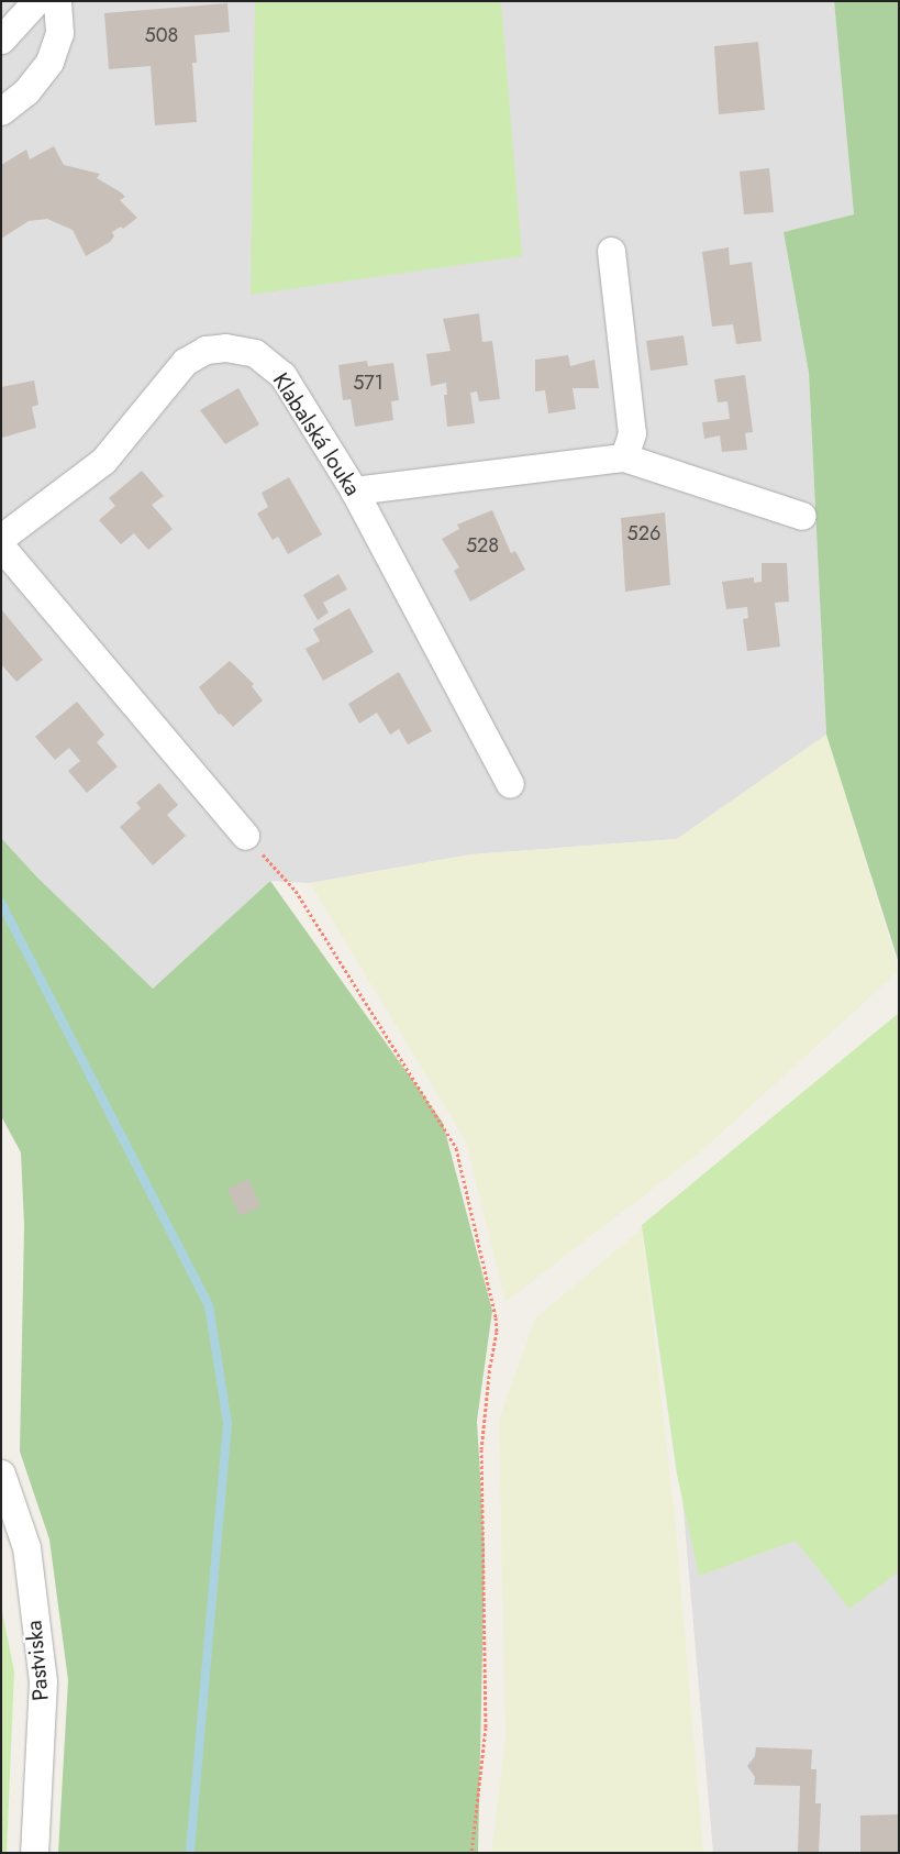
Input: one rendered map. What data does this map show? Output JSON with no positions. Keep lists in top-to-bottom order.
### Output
{
  "streets": {
    "street": ["Klabalská louka", "Pastviska"]
  },
  "house_numbers": [
    "508",
    "571",
    "526",
    "528"
  ]
}
